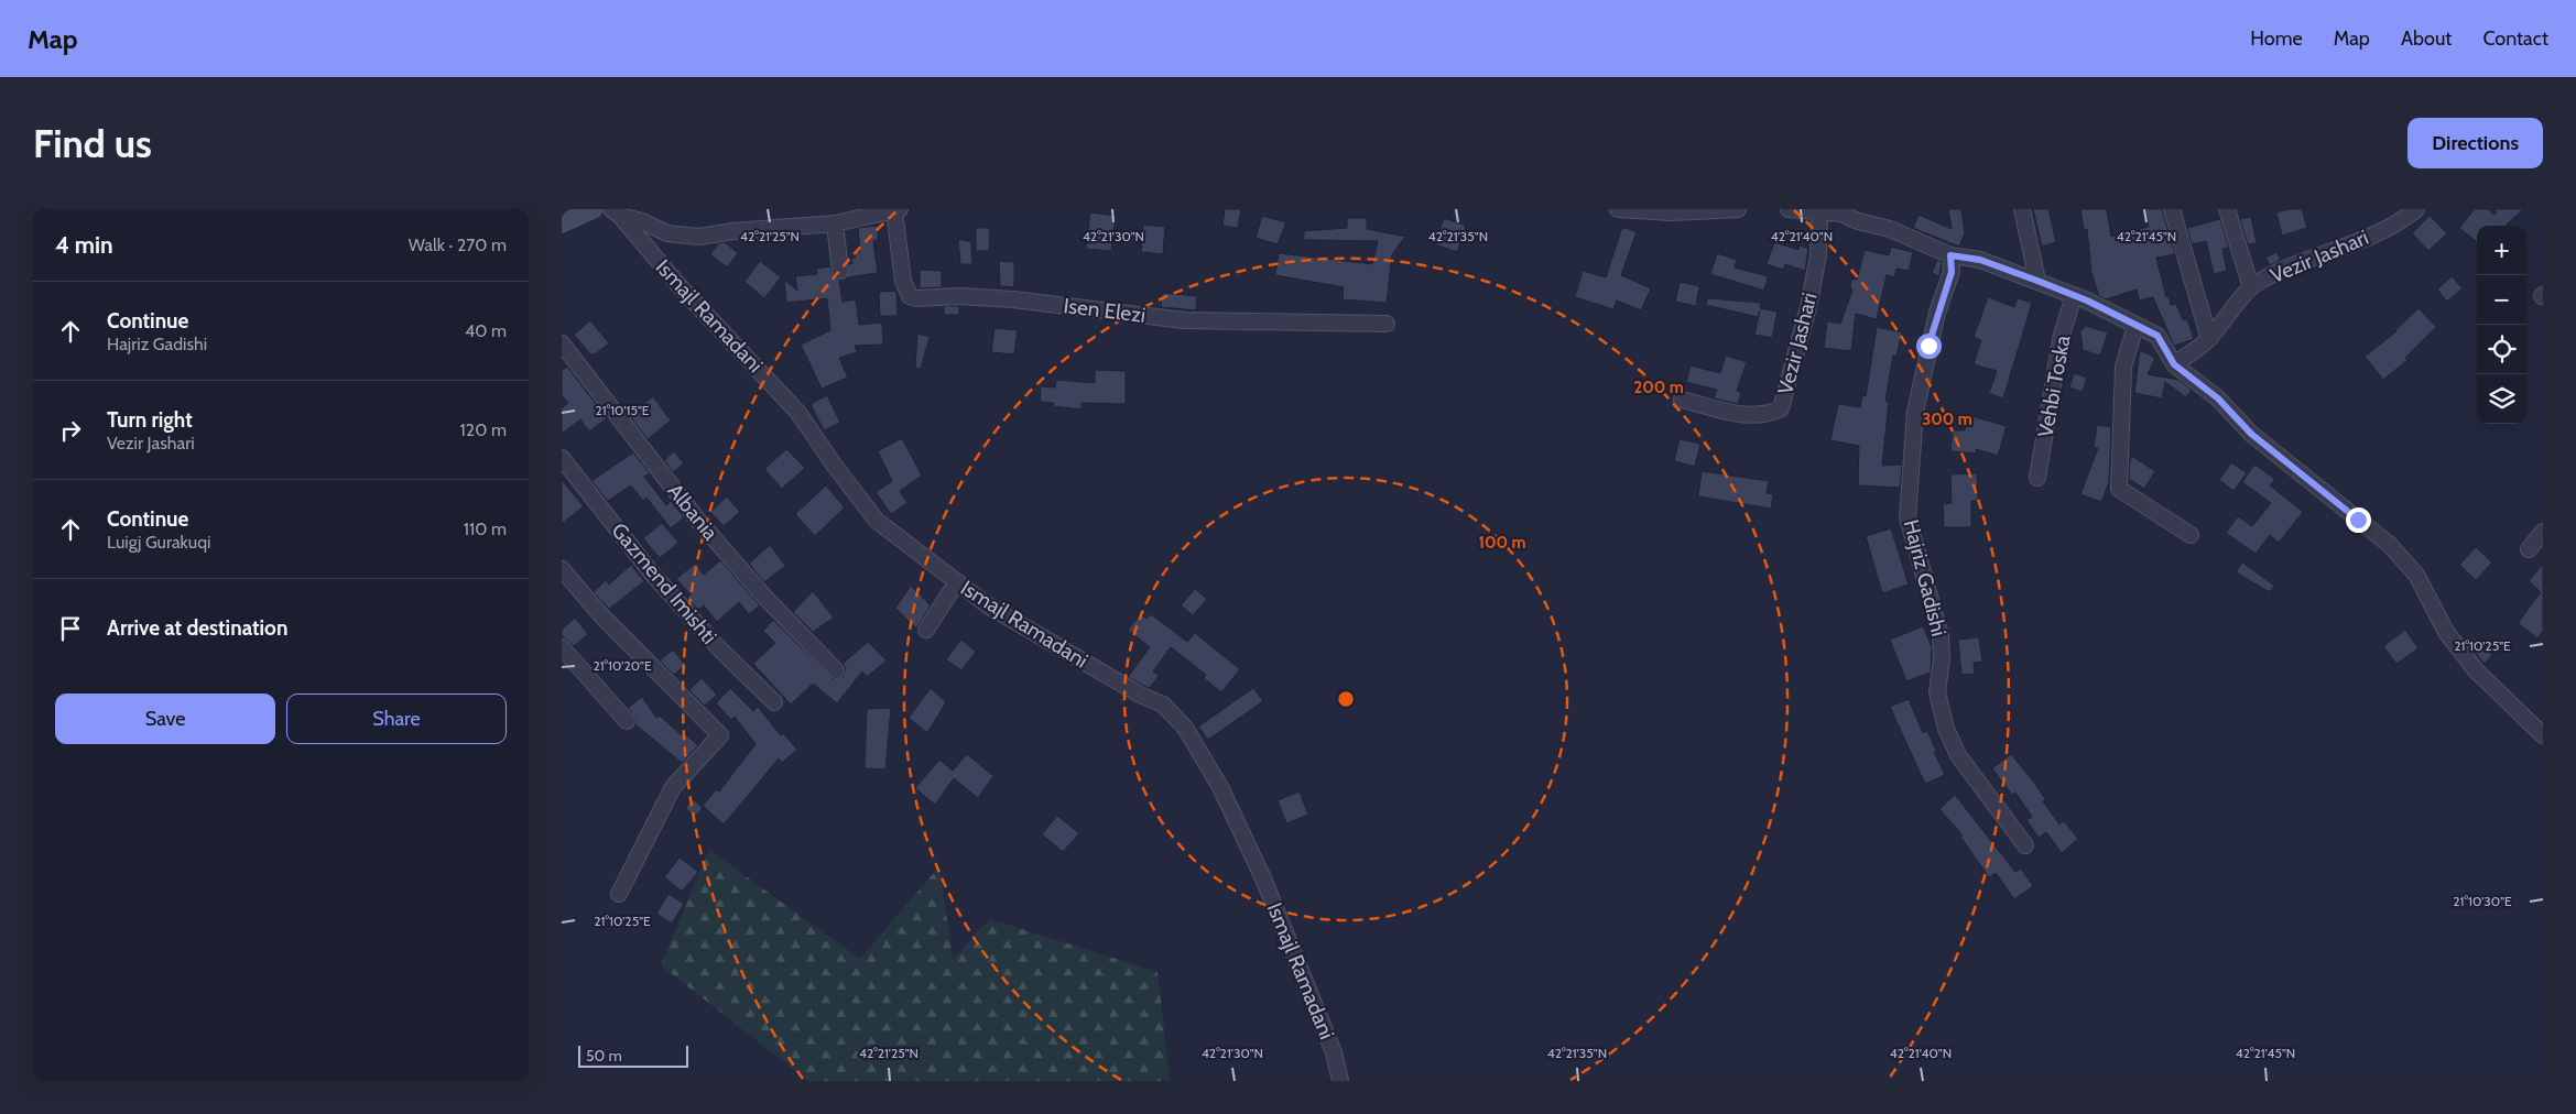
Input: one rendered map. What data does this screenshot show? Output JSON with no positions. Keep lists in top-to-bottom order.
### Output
{
  "streets": {
    "street": [
      "Vezir Jashari",
      "Isen Elezi",
      "Ismajl Ramadani",
      "Vehbi Toska",
      "Albania",
      "Hajriz Gadishi",
      "Gazmend Imishti"
    ]
  },
  "scale_bar": "50 m",
  "page": {
    "header": "Map",
    "nav": [
      "Home",
      "Map",
      "About",
      "Contact"
    ],
    "buttons": [
      "Directions",
      ["Save", "Share"]
    ],
    "title": "Find us",
    "heading": ["4 min", "Walk · 270 m"],
    "map_buttons": ["+", "−"],
    "list": [
      ["Continue", "Hajriz Gadishi", "40 m"],
      ["Turn right", "Vezir Jashari", "120 m"],
      ["Continue", "Luigj Gurakuqi", "110 m"],
      "Arrive at destination"
    ],
    "scale": "50 m"
  },
  "coordinates": [
    "42°21'25\"N",
    "42°21'30\"N",
    "42°21'35\"N",
    "42°21'40\"N",
    "42°21'45\"N",
    "21°10'15\"E",
    "21°10'25\"E",
    "21°10'20\"E",
    "21°10'30\"E"
  ],
  "rings": ["200 m", "300 m", "100 m"]
}
